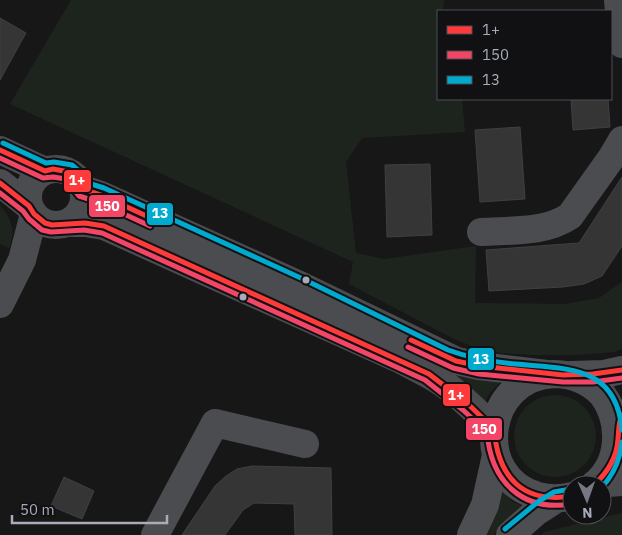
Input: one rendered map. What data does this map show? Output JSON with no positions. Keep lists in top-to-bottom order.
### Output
{
  "lines": ["transit line 13", "transit line 1+", "transit line 150"],
  "legend": ["1+", "150", "13"],
  "scale_bar": "50 m",
  "north": "bottom"
}
